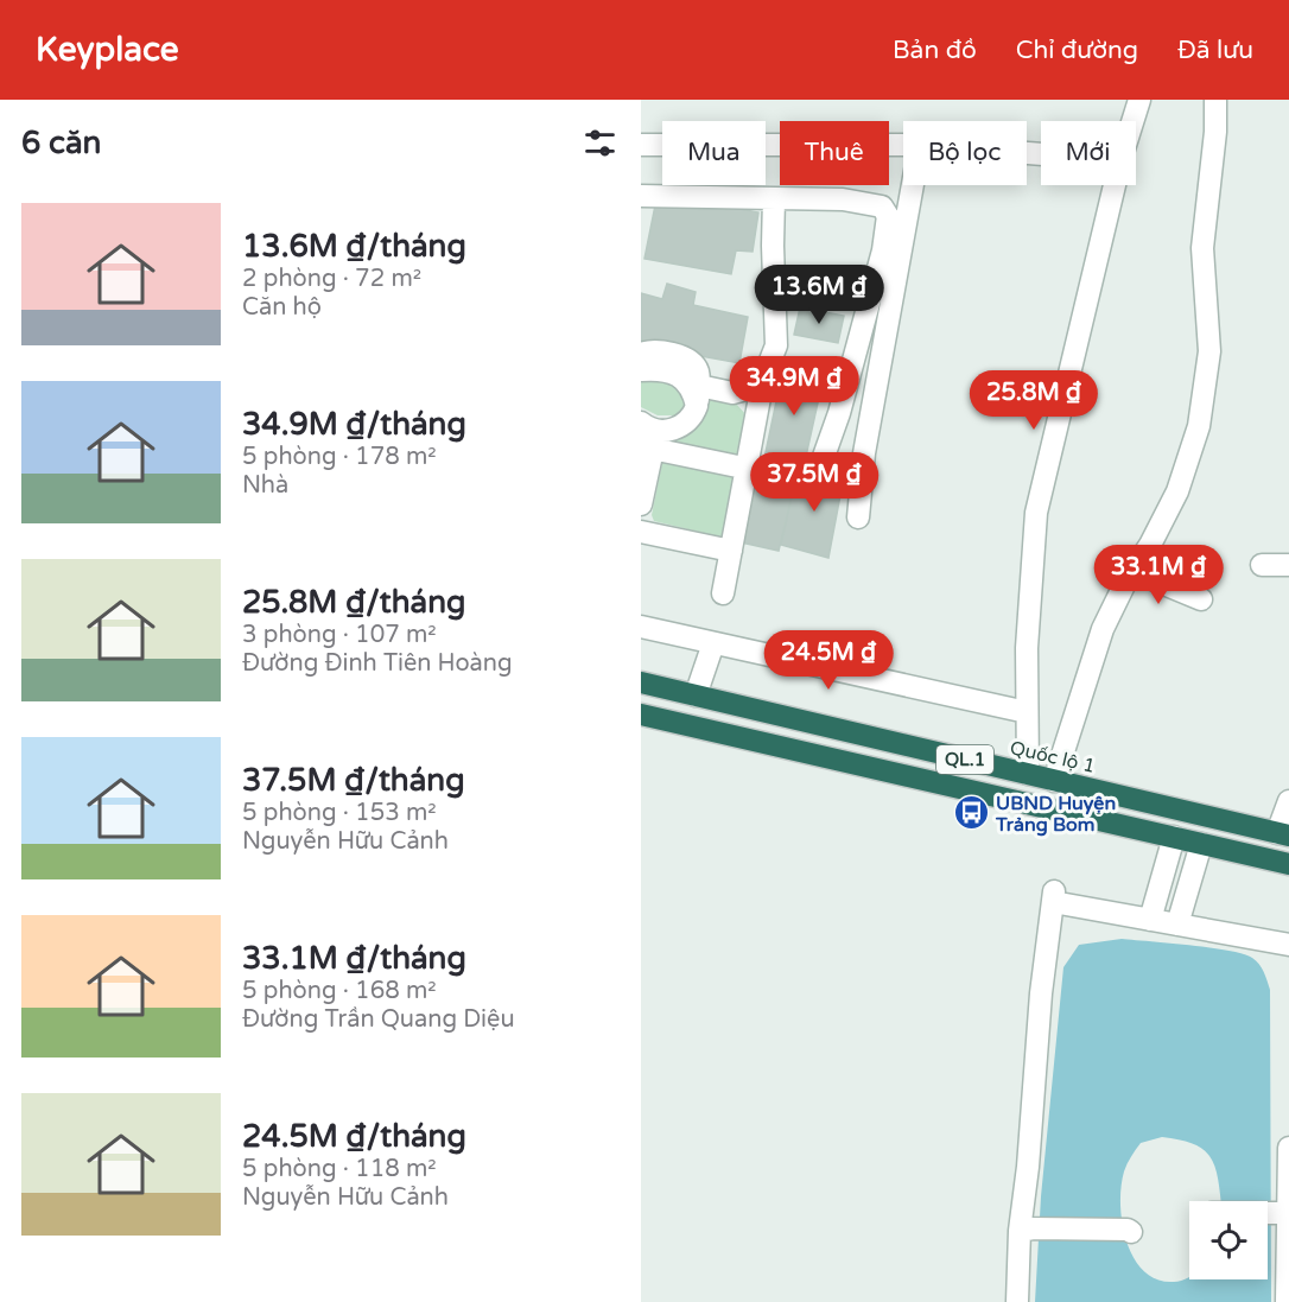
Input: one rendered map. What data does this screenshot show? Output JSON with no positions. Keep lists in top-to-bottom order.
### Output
{
  "streets": {
    "highway": ["Quốc lộ 1", "QL.1"]
  },
  "places": {
    "bus stop": ["UBND Huyện Trảng Bom"]
  },
  "page": {
    "header": "Keyplace",
    "nav": ["Bản đồ", "Chỉ đường", "Đã lưu"],
    "heading": "6 căn",
    "chip": [
      "Mua",
      "Thuê",
      "Bộ lọc",
      "Mới"
    ],
    "list": [
      {
        "name": "13.6M ₫/tháng",
        "note": "2 phòng · 72 m² · Căn hộ"
      },
      {
        "name": "34.9M ₫/tháng",
        "note": "5 phòng · 178 m² · Nhà"
      },
      {
        "name": "25.8M ₫/tháng",
        "note": "3 phòng · 107 m² · Đường Đinh Tiên Hoàng"
      },
      {
        "name": "37.5M ₫/tháng",
        "note": "5 phòng · 153 m² · Nguyễn Hữu Cảnh"
      },
      {
        "name": "33.1M ₫/tháng",
        "note": "5 phòng · 168 m² · Đường Trần Quang Diệu"
      },
      {
        "name": "24.5M ₫/tháng",
        "note": "5 phòng · 118 m² · Nguyễn Hữu Cảnh"
      }
    ],
    "price": [
      "13.6M ₫",
      "34.9M ₫",
      "25.8M ₫",
      "37.5M ₫",
      "33.1M ₫",
      "24.5M ₫"
    ]
  }
}
